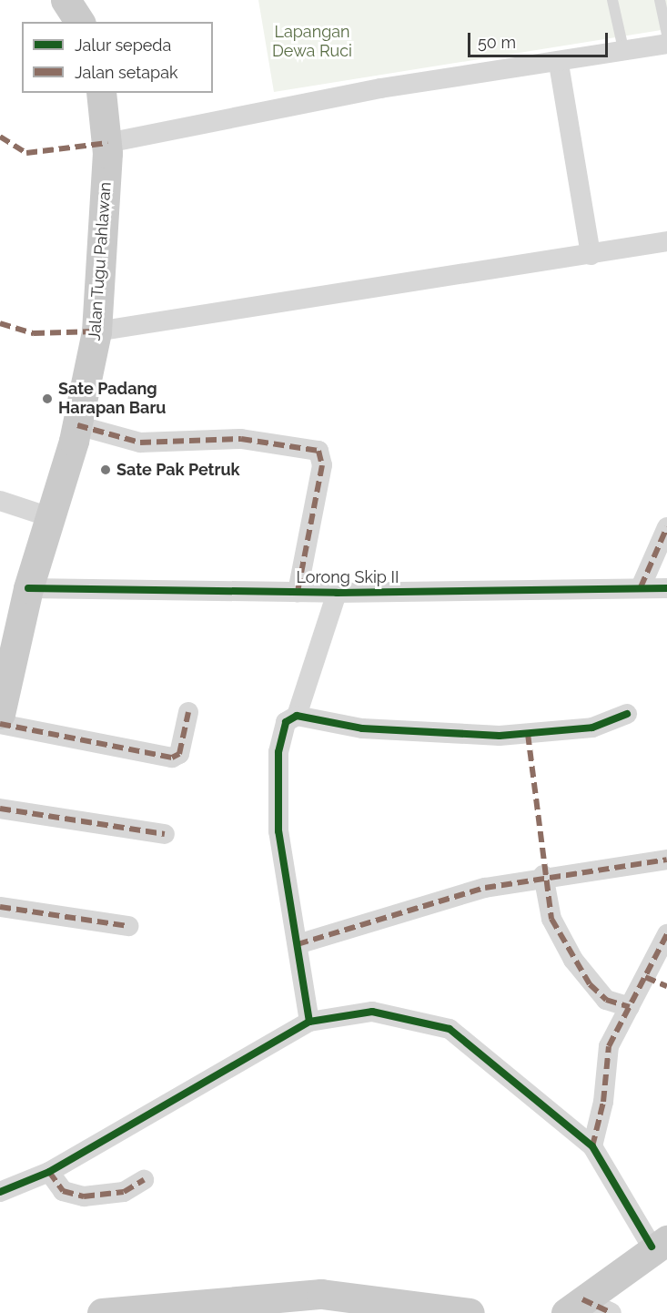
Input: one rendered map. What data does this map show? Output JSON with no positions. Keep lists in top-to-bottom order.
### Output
{
  "streets": {
    "main road": ["Jalan Tugu Pahlawan"],
    "street": ["Lorong Skip II"]
  },
  "crossings": [
    ["Jalan Tugu Pahlawan", "Lorong Skip II"]
  ],
  "parks": ["Lapangan Dewa Ruci"],
  "places": ["Sate Padang Harapan Baru", "Sate Pak Petruk"],
  "legend": ["Jalur sepeda", "Jalan setapak"],
  "scale_bar": "50 m"
}
